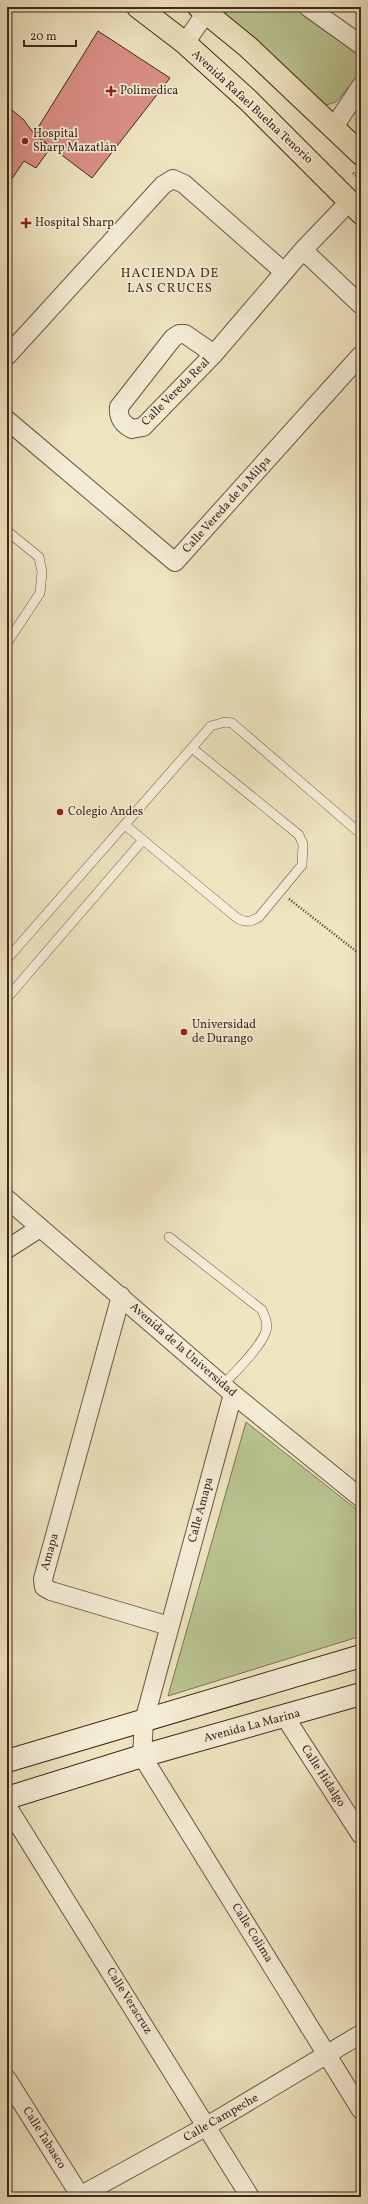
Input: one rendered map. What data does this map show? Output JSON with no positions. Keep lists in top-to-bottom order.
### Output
{
  "streets": {
    "main road": ["Avenida Rafael Buelna Tenorio", "Avenida La Marina"],
    "street": [
      "Calle Vereda Real",
      "Calle Vereda de la Milpa",
      "Avenida de la Universidad",
      "Calle Amapa",
      "Amapa",
      "Calle Hidalgo",
      "Calle Colima",
      "Calle Veracruz",
      "Calle Campeche",
      "Calle Tabasco"
    ]
  },
  "crossings": [
    ["Avenida Rafael Buelna Tenorio", "Calle Vereda Real"],
    ["Avenida de la Universidad", "Calle Amapa"],
    ["Avenida de la Universidad", "Amapa"],
    ["Calle Amapa", "Amapa"],
    ["Avenida La Marina", "Calle Hidalgo"],
    ["Avenida La Marina", "Calle Colima"],
    ["Calle Colima", "Calle Campeche"],
    ["Calle Veracruz", "Calle Campeche"],
    ["Calle Campeche", "Calle Tabasco"]
  ],
  "districts": ["HACIENDA DE LAS CRUCES"],
  "places": {
    "health": ["Polimedica", "Hospital Sharp"],
    "other": ["Hospital Sharp Mazatlán", "Colegio Andes", "Universidad de Durango"]
  },
  "scale_bar": "20 m"
}
